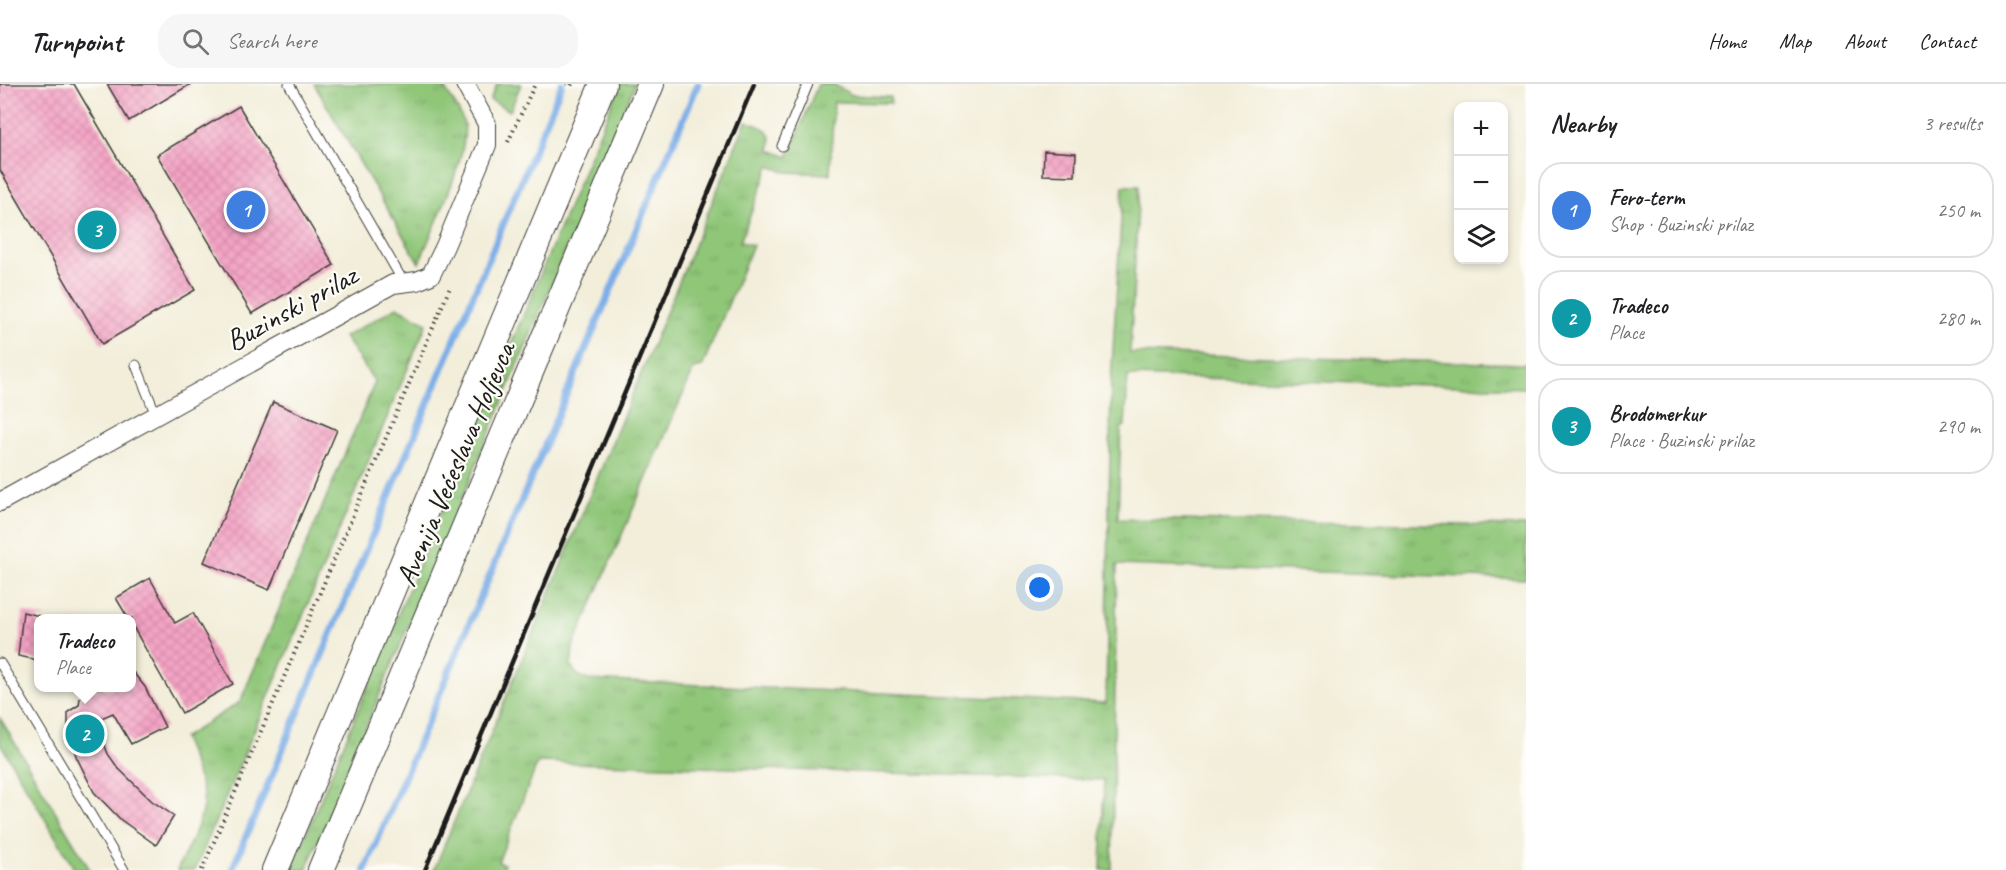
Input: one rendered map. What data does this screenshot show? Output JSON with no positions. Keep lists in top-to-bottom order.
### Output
{
  "streets": {
    "main road": ["Avenija Većeslava Holjevca"],
    "street": ["Buzinski prilaz"]
  },
  "page": {
    "header": "Turnpoint",
    "search": "Search here",
    "nav": [
      "Home",
      "Map",
      "About",
      "Contact"
    ],
    "heading": ["Nearby", "3 results"],
    "map_buttons": ["+", "−"],
    "list": [
      {
        "mark": "1",
        "name": "Fero-term",
        "note": "Shop · Buzinski prilaz",
        "value": "250 m"
      },
      {
        "mark": "2",
        "name": "Tradeco",
        "note": "Place",
        "value": "280 m"
      },
      {
        "mark": "3",
        "name": "Brodomerkur",
        "note": "Place · Buzinski prilaz",
        "value": "290 m"
      }
    ],
    "pins": ["1", "3", "2"],
    "popup": ["Tradeco", "Place"]
  }
}
